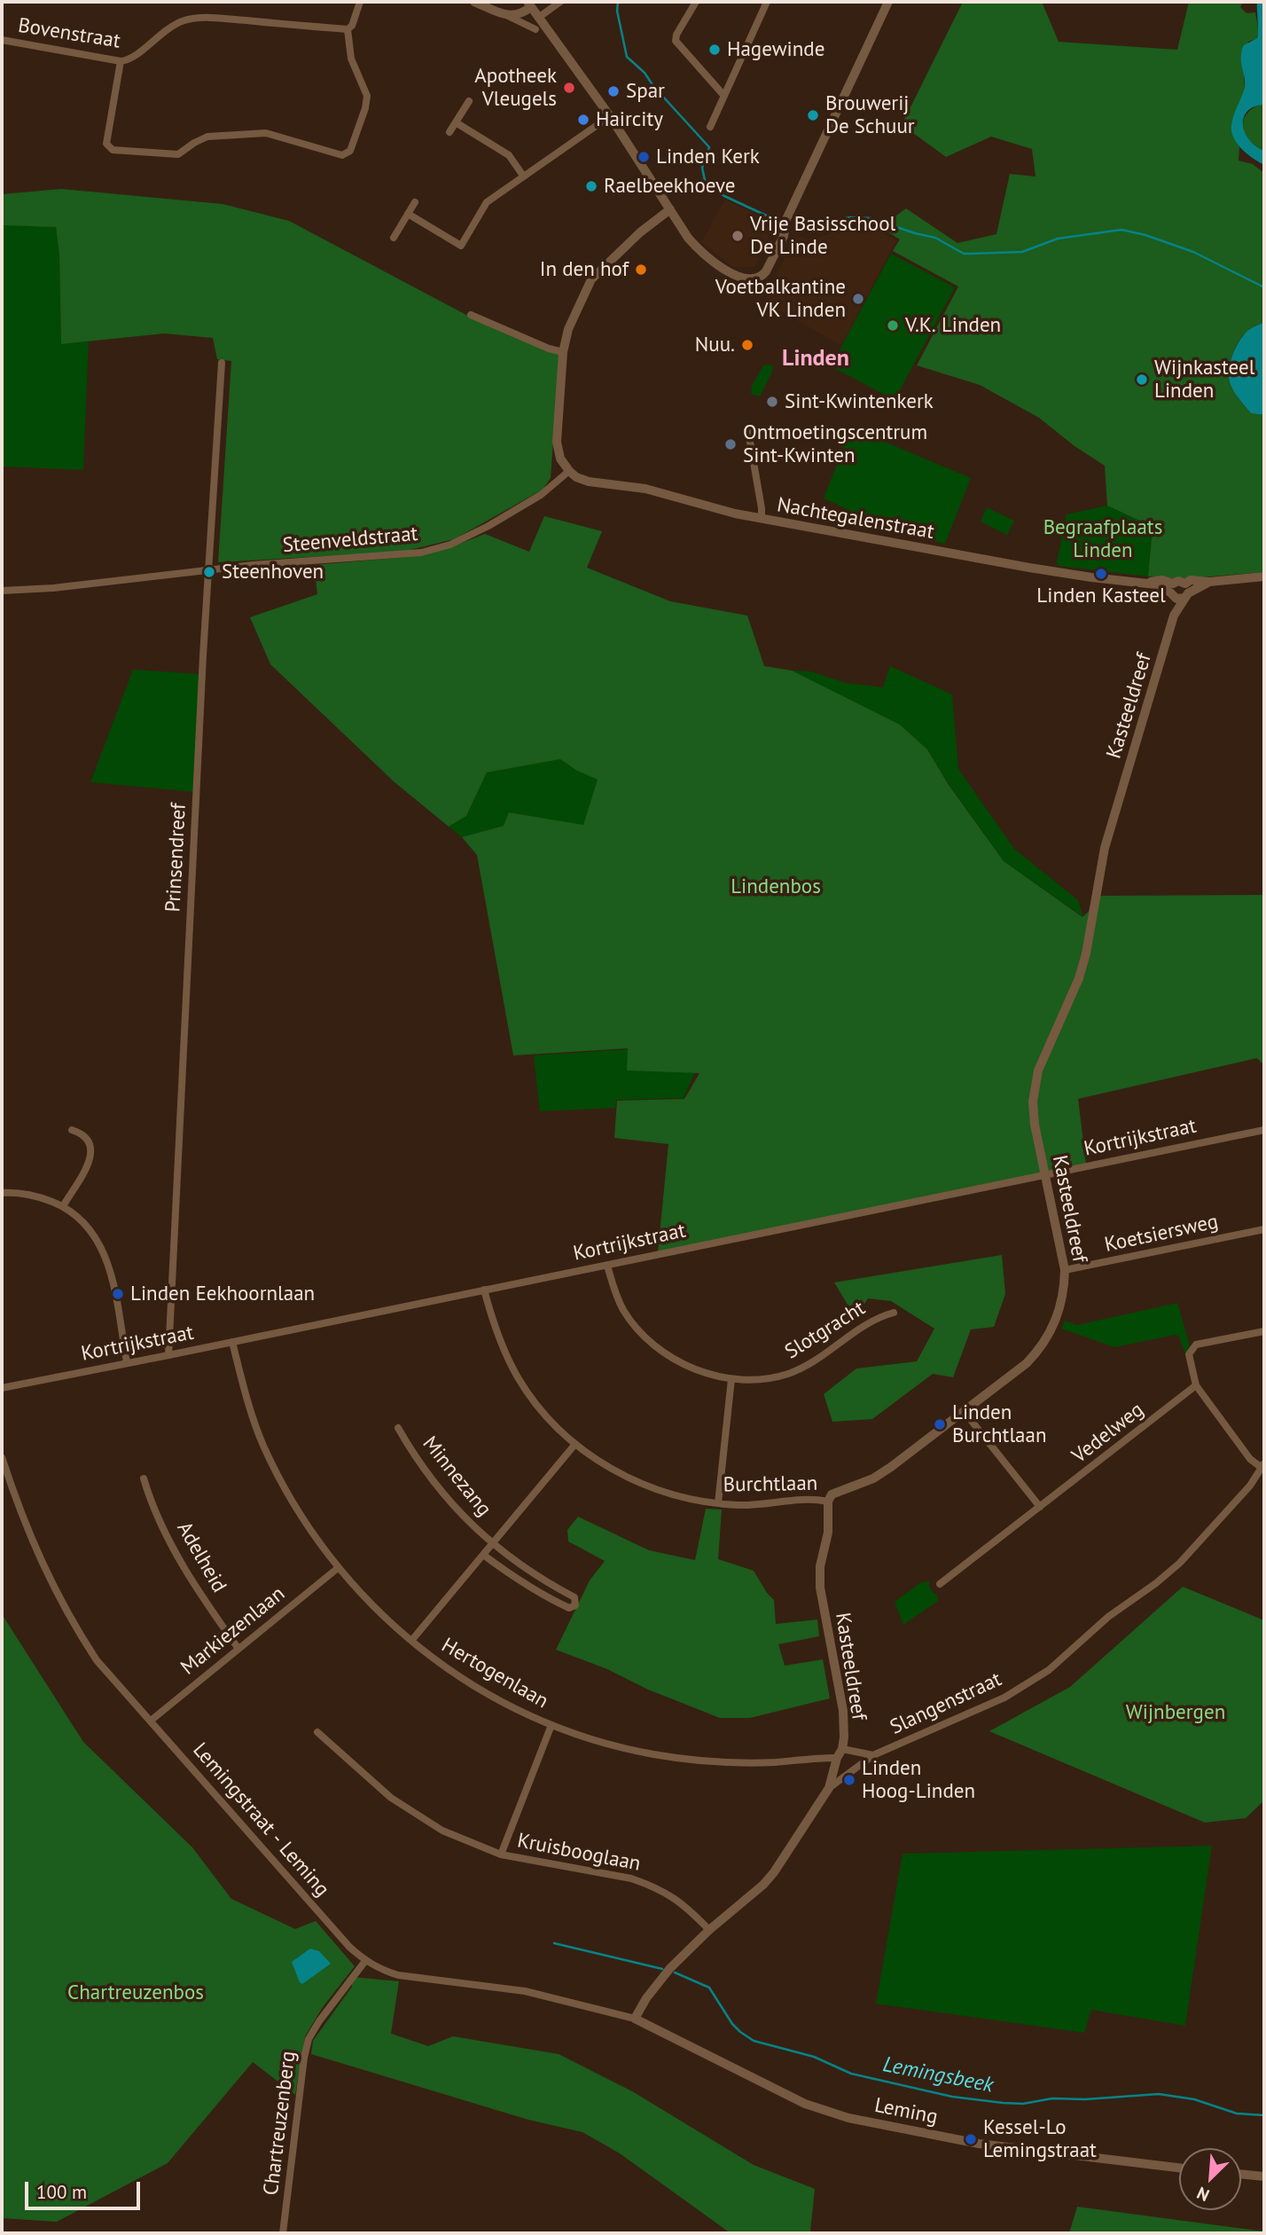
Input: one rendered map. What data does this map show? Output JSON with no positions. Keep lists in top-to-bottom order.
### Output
{
  "streets": {
    "street": [
      "Bovenstraat",
      "Nachtegalenstraat",
      "Steenveldstraat",
      "Kasteeldreef",
      "Prinsendreef",
      "Kortrijkstraat",
      "Koetsiersweg",
      "Slotgracht",
      "Vedelweg",
      "Minnezang",
      "Burchtlaan",
      "Adelheid",
      "Markiezenlaan",
      "Hertogenlaan",
      "Slangenstraat",
      "Lemingstraat - Leming",
      "Kruisbooglaan",
      "Leming",
      "Chartreuzenberg"
    ]
  },
  "crossings": [
    ["Nachtegalenstraat", "Steenveldstraat"],
    ["Nachtegalenstraat", "Kasteeldreef"],
    ["Steenveldstraat", "Prinsendreef"],
    ["Kasteeldreef", "Kortrijkstraat"],
    ["Kasteeldreef", "Koetsiersweg"],
    ["Kasteeldreef", "Burchtlaan"],
    ["Prinsendreef", "Kortrijkstraat"],
    ["Kortrijkstraat", "Slotgracht"],
    ["Kortrijkstraat", "Burchtlaan"],
    ["Kortrijkstraat", "Hertogenlaan"],
    ["Minnezang", "Burchtlaan"],
    ["Minnezang", "Hertogenlaan"],
    ["Adelheid", "Markiezenlaan"],
    ["Markiezenlaan", "Hertogenlaan"],
    ["Markiezenlaan", "Lemingstraat - Leming"],
    ["Hertogenlaan", "Kruisbooglaan"],
    ["Slangenstraat", "Lemingstraat - Leming"],
    ["Slangenstraat", "Kruisbooglaan"],
    ["Slangenstraat", "Leming"],
    ["Lemingstraat - Leming", "Leming"],
    ["Lemingstraat - Leming", "Chartreuzenberg"]
  ],
  "districts": ["Linden"],
  "water": ["Lemingsbeek"],
  "parks": [
    "Begraafplaats Linden",
    "Lindenbos",
    "Wijnbergen",
    "Chartreuzenbos"
  ],
  "places": [
    "Hagewinde",
    "Apotheek Vleugels",
    "Spar",
    "Brouwerij De Schuur",
    "Haircity",
    "Linden Kerk",
    "Raelbeekhoeve",
    "Vrije Basisschool De Linde",
    "In den hof",
    "Voetbalkantine VK Linden",
    "V.K. Linden",
    "Nuu.",
    "Wijnkasteel Linden",
    "Sint-Kwintenkerk",
    "Ontmoetingscentrum Sint-Kwinten",
    "Steenhoven",
    "Linden Kasteel",
    "Linden Eekhoornlaan",
    "Linden Burchtlaan",
    "Linden Hoog-Linden",
    "Kessel-Lo Lemingstraat"
  ],
  "scale_bar": "100 m",
  "north": "bottom left"
}
